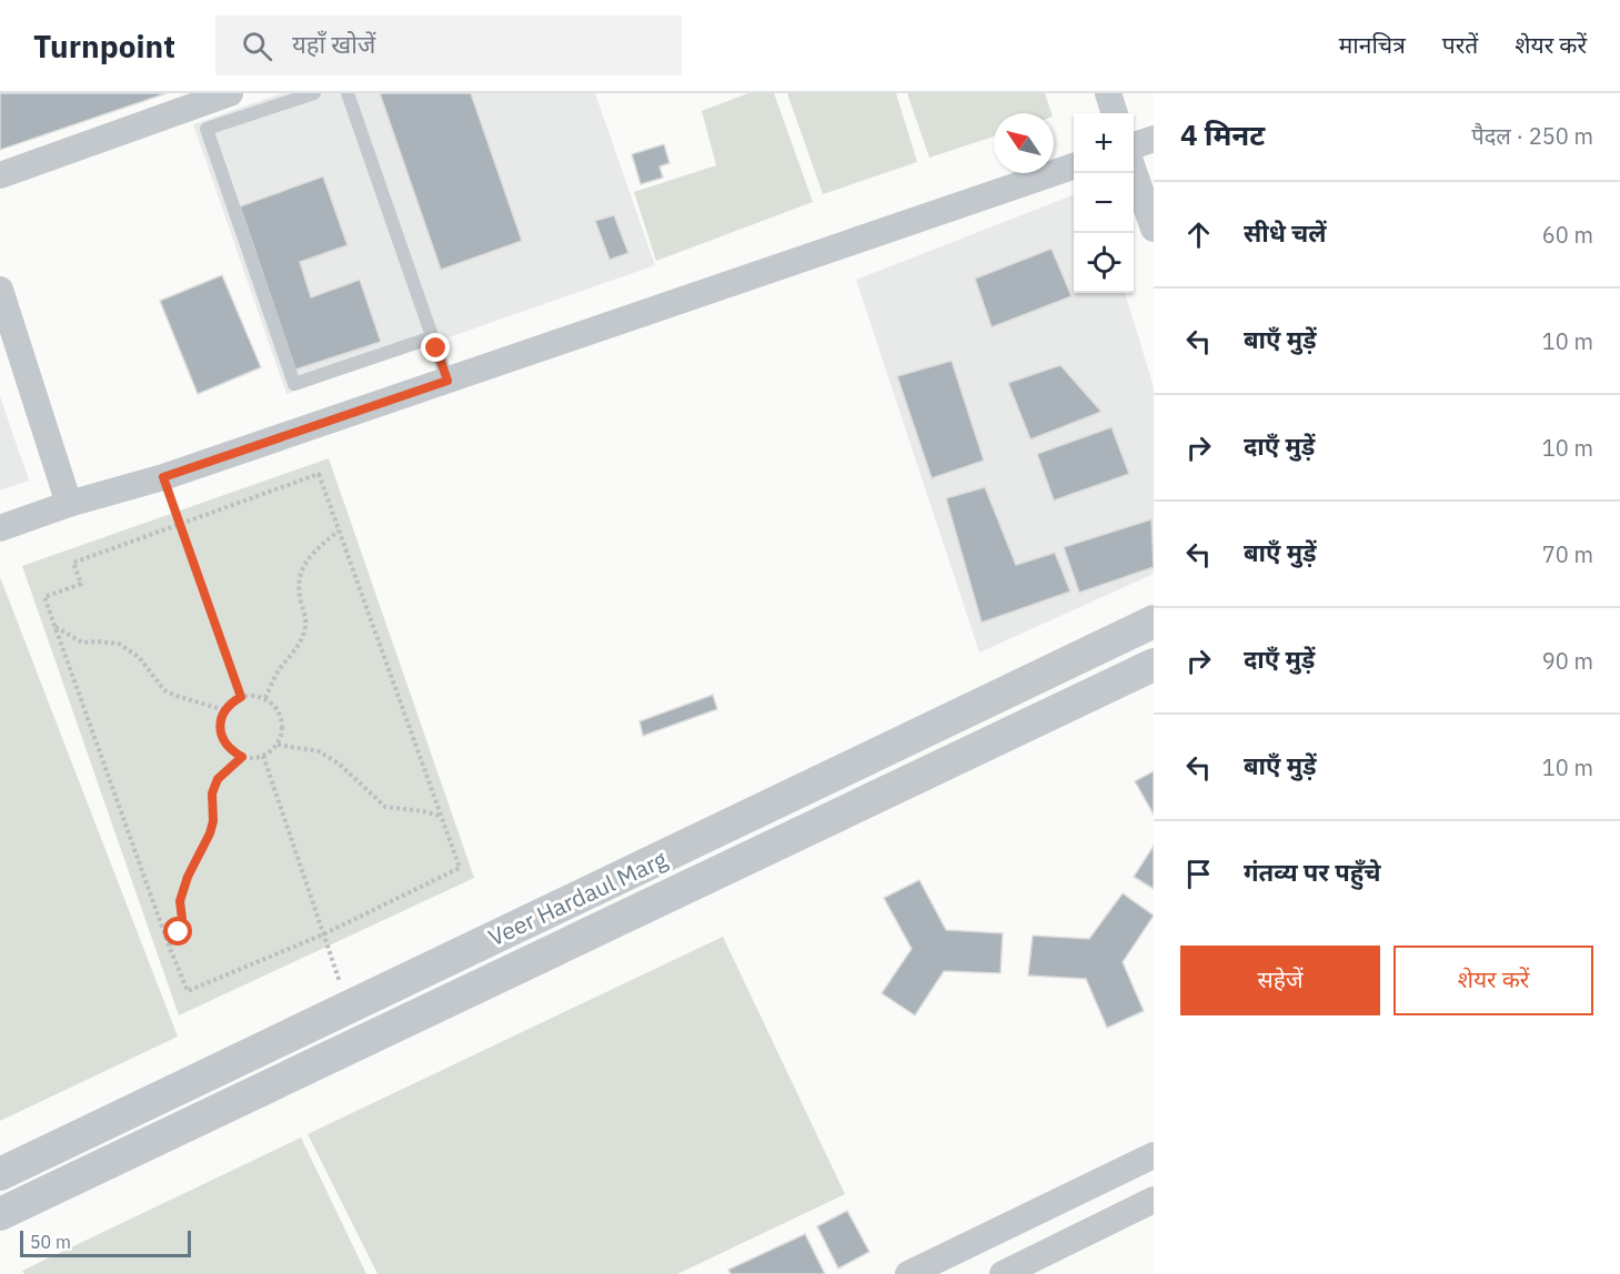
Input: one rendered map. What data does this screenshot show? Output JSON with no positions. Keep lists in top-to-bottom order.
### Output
{
  "streets": {
    "street": ["Veer Hardaul Marg"]
  },
  "scale_bar": "50 m",
  "north": "top left",
  "page": {
    "header": "Turnpoint",
    "search": "यहाँ खोजें",
    "nav": ["मानचित्र", "परतें", "शेयर करें"],
    "heading": ["4 मिनट", "पैदल · 250 m"],
    "map_buttons": ["+", "−"],
    "list": [
      ["सीधे चलें", "60 m"],
      ["बाएँ मुड़ें", "10 m"],
      ["दाएँ मुड़ें", "10 m"],
      ["बाएँ मुड़ें", "70 m"],
      ["दाएँ मुड़ें", "90 m"],
      ["बाएँ मुड़ें", "10 m"],
      "गंतव्य पर पहुँचे"
    ],
    "buttons": ["सहेजें", "शेयर करें"],
    "scale": "50 m"
  }
}
